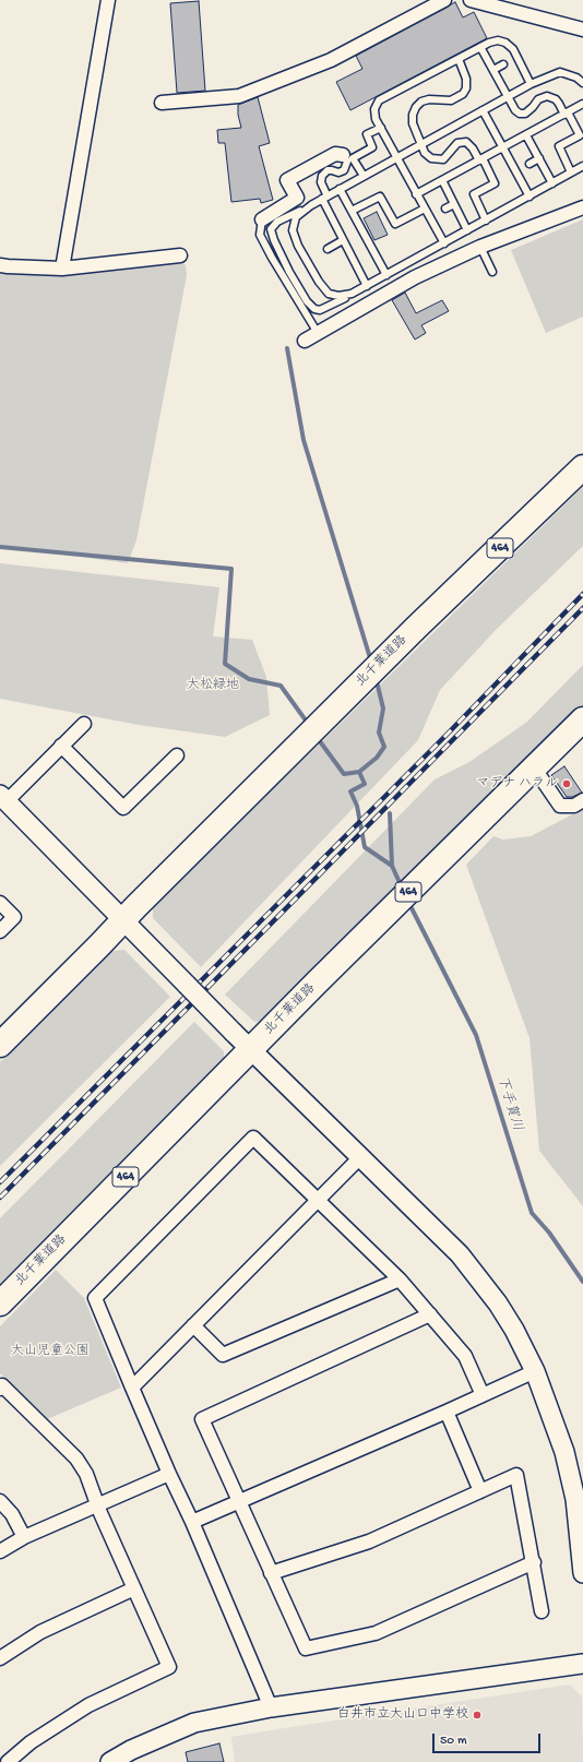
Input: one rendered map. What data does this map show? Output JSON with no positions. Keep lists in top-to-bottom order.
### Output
{
  "streets": {
    "highway": ["464", "北千葉道路"]
  },
  "water": ["下手賀川"],
  "parks": ["大松緑地", "大山児童公園"],
  "places": ["マデナ ハラル", "白井市立大山口中学校"],
  "scale_bar": "50 m"
}
